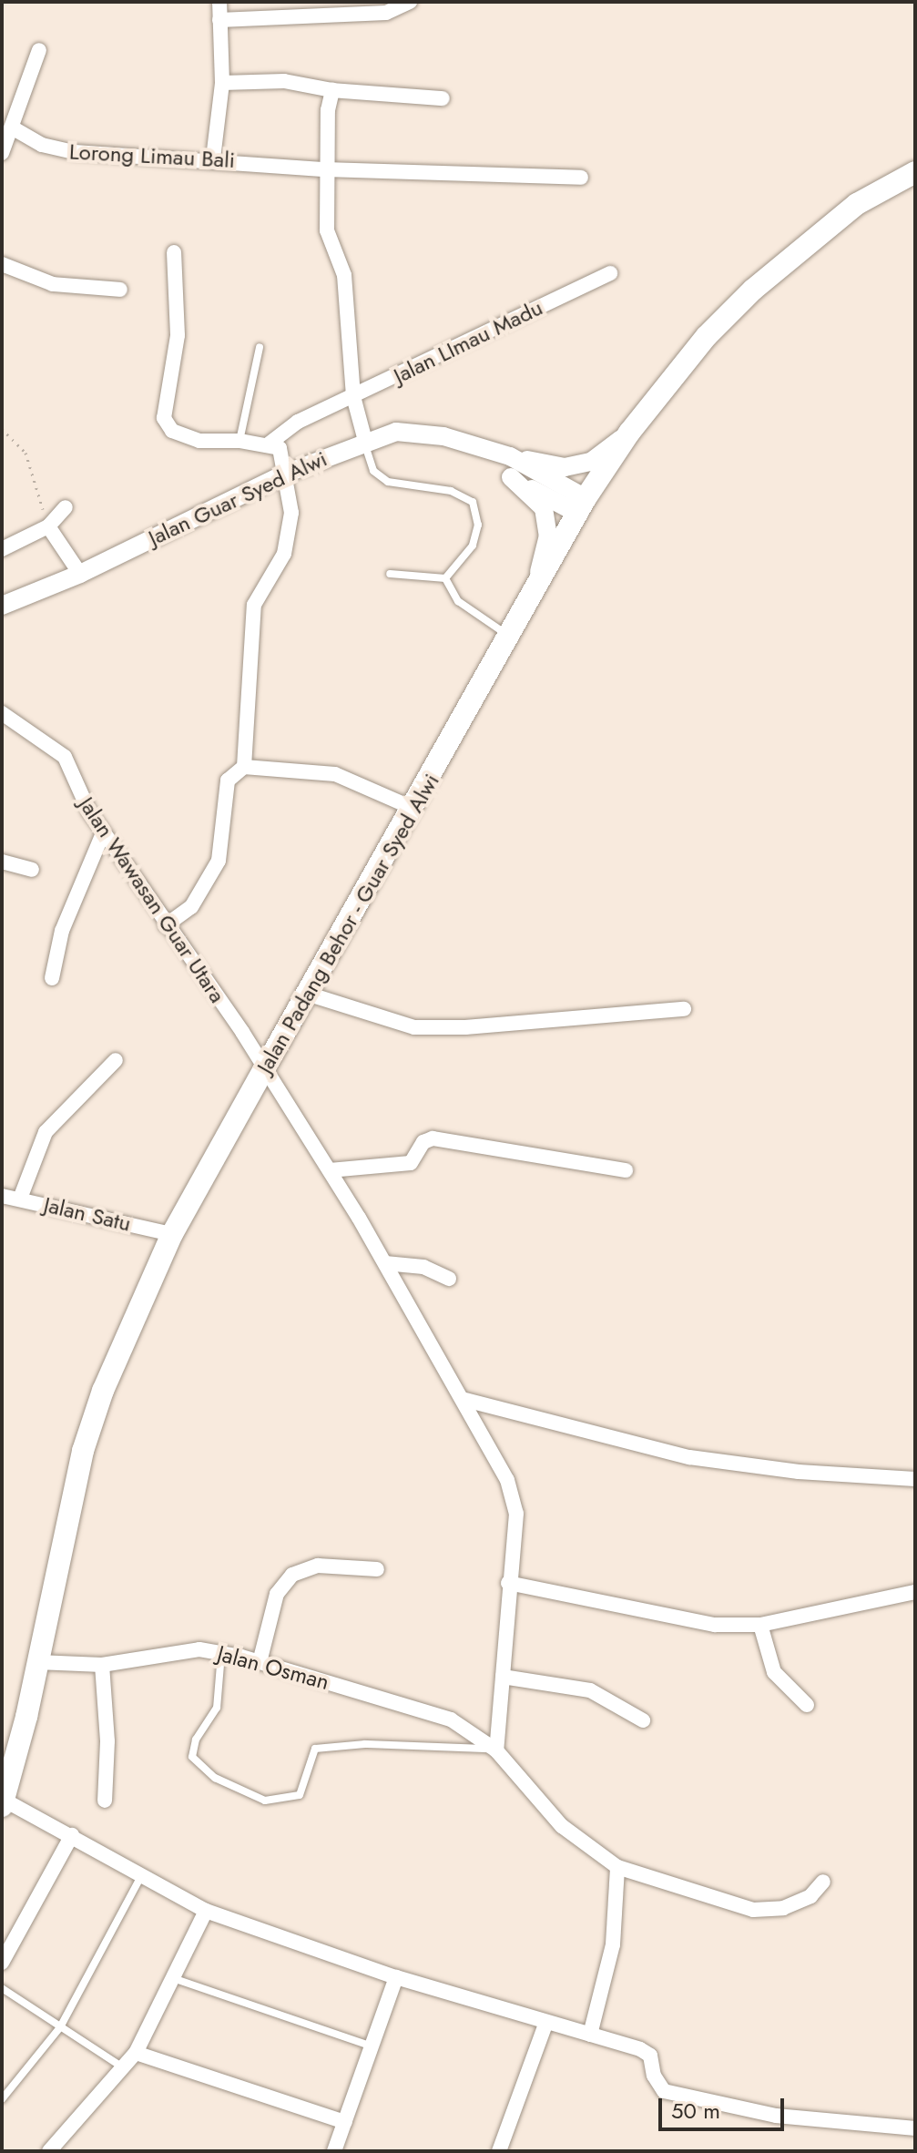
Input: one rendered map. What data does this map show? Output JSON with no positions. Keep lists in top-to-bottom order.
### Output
{
  "streets": {
    "main road": ["Jalan Padang Behor - Guar Syed Alwi"],
    "street": [
      "Lorong Limau Bali",
      "Jalan LImau Madu",
      "Jalan Guar Syed Alwi",
      "Jalan Wawasan Guar Utara",
      "Jalan Satu",
      "Jalan Osman"
    ]
  },
  "crossings": [
    ["Jalan Guar Syed Alwi", "Jalan Padang Behor - Guar Syed Alwi"],
    ["Jalan Wawasan Guar Utara", "Jalan Padang Behor - Guar Syed Alwi"],
    ["Jalan Wawasan Guar Utara", "Jalan Osman"],
    ["Jalan Padang Behor - Guar Syed Alwi", "Jalan Satu"],
    ["Jalan Padang Behor - Guar Syed Alwi", "Jalan Osman"]
  ],
  "scale_bar": "50 m"
}
